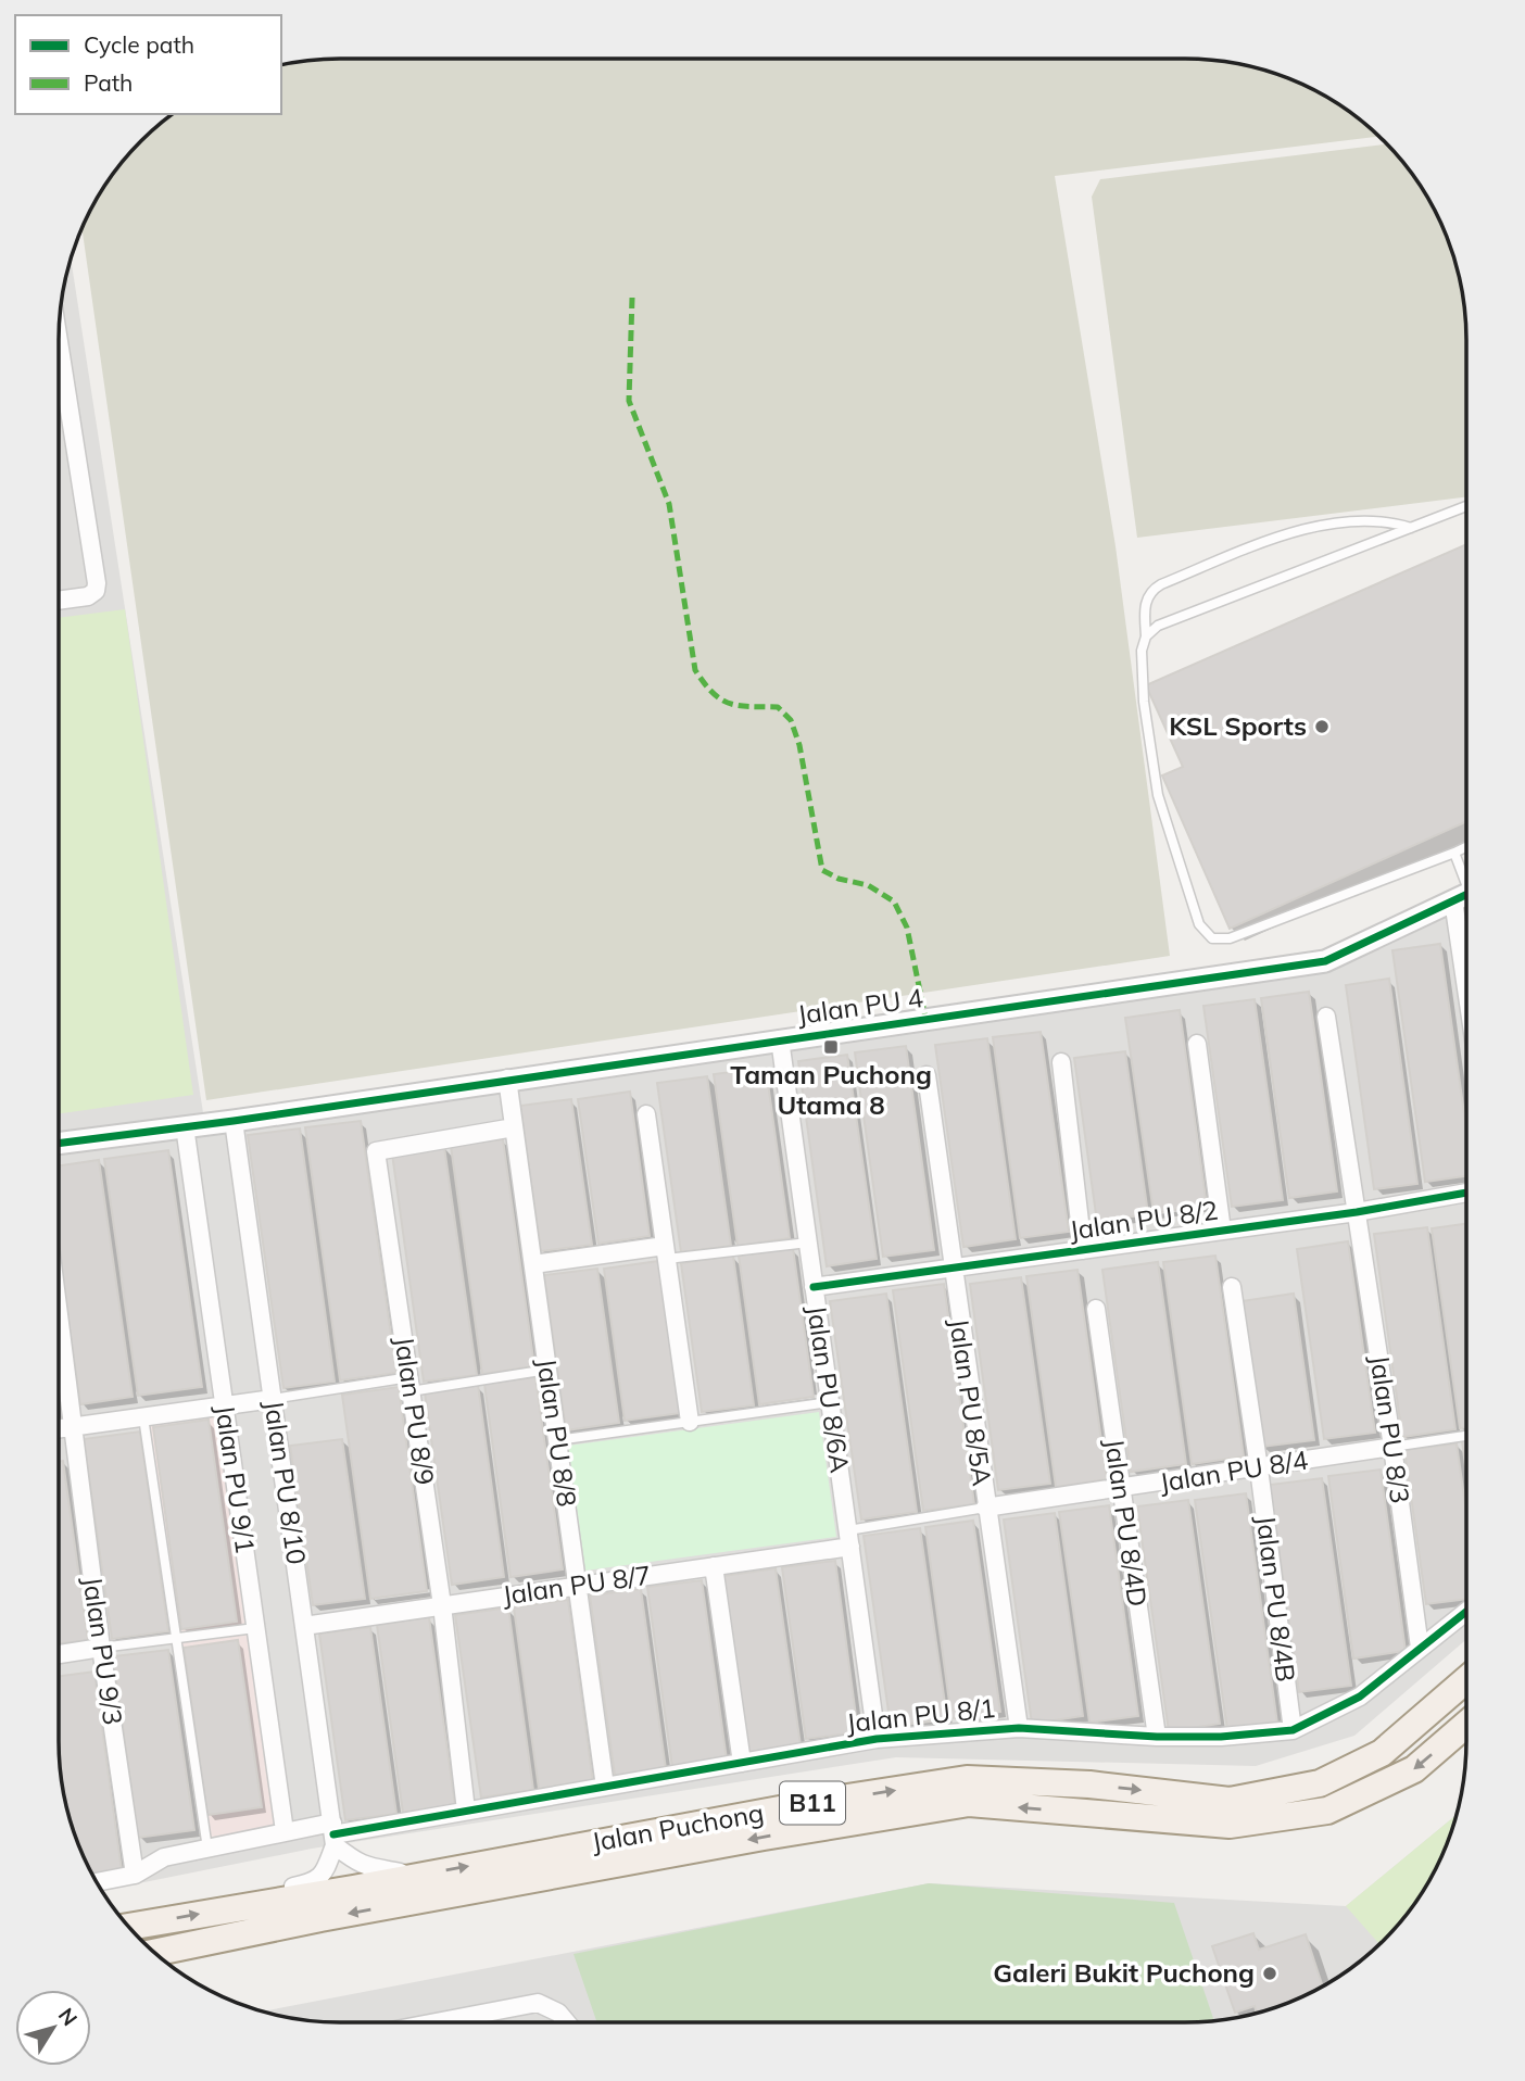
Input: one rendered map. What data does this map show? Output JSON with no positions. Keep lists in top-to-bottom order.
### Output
{
  "streets": {
    "main road": ["B11", "Jalan Puchong"],
    "street": [
      "Jalan PU 4",
      "Jalan PU 8/2",
      "Jalan PU 8/6A",
      "Jalan PU 8/5A",
      "Jalan PU 8/9",
      "Jalan PU 8/3",
      "Jalan PU 8/8",
      "Jalan PU 8/4",
      "Jalan PU 9/1",
      "Jalan PU 8/10",
      "Jalan PU 8/4D",
      "Jalan PU 8/7",
      "Jalan PU 8/4B",
      "Jalan PU 9/3",
      "Jalan PU 8/1"
    ]
  },
  "crossings": [
    ["Jalan PU 4", "Jalan PU 8/6A"],
    ["Jalan PU 4", "Jalan PU 8/8"],
    ["Jalan PU 4", "Jalan PU 9/1"],
    ["Jalan PU 4", "Jalan PU 8/10"],
    ["Jalan PU 8/2", "Jalan PU 8/6A"],
    ["Jalan PU 8/2", "Jalan PU 8/5A"],
    ["Jalan PU 8/2", "Jalan PU 8/3"],
    ["Jalan PU 8/6A", "Jalan PU 8/7"],
    ["Jalan PU 8/6A", "Jalan PU 8/1"],
    ["Jalan PU 8/5A", "Jalan PU 8/4"],
    ["Jalan PU 8/5A", "Jalan PU 8/1"],
    ["Jalan PU 8/9", "Jalan PU 8/8"],
    ["Jalan PU 8/9", "Jalan PU 8/7"],
    ["Jalan PU 8/9", "Jalan PU 8/1"],
    ["Jalan PU 8/3", "Jalan PU 8/4"],
    ["Jalan PU 8/3", "Jalan PU 8/1"],
    ["Jalan PU 8/8", "Jalan PU 8/7"],
    ["Jalan PU 8/8", "Jalan PU 8/1"],
    ["Jalan PU 8/4", "Jalan PU 8/4D"],
    ["Jalan PU 8/4", "Jalan PU 8/4B"],
    ["Jalan PU 8/10", "Jalan PU 8/7"],
    ["Jalan PU 8/10", "Jalan PU 8/1"],
    ["Jalan PU 8/4D", "Jalan PU 8/1"],
    ["Jalan PU 8/4B", "Jalan PU 8/1"]
  ],
  "places": {
    "other": ["KSL Sports", "Galeri Bukit Puchong"],
    "transit": ["Taman Puchong Utama 8"]
  },
  "legend": ["Cycle path", "Path"],
  "north": "top right"
}
